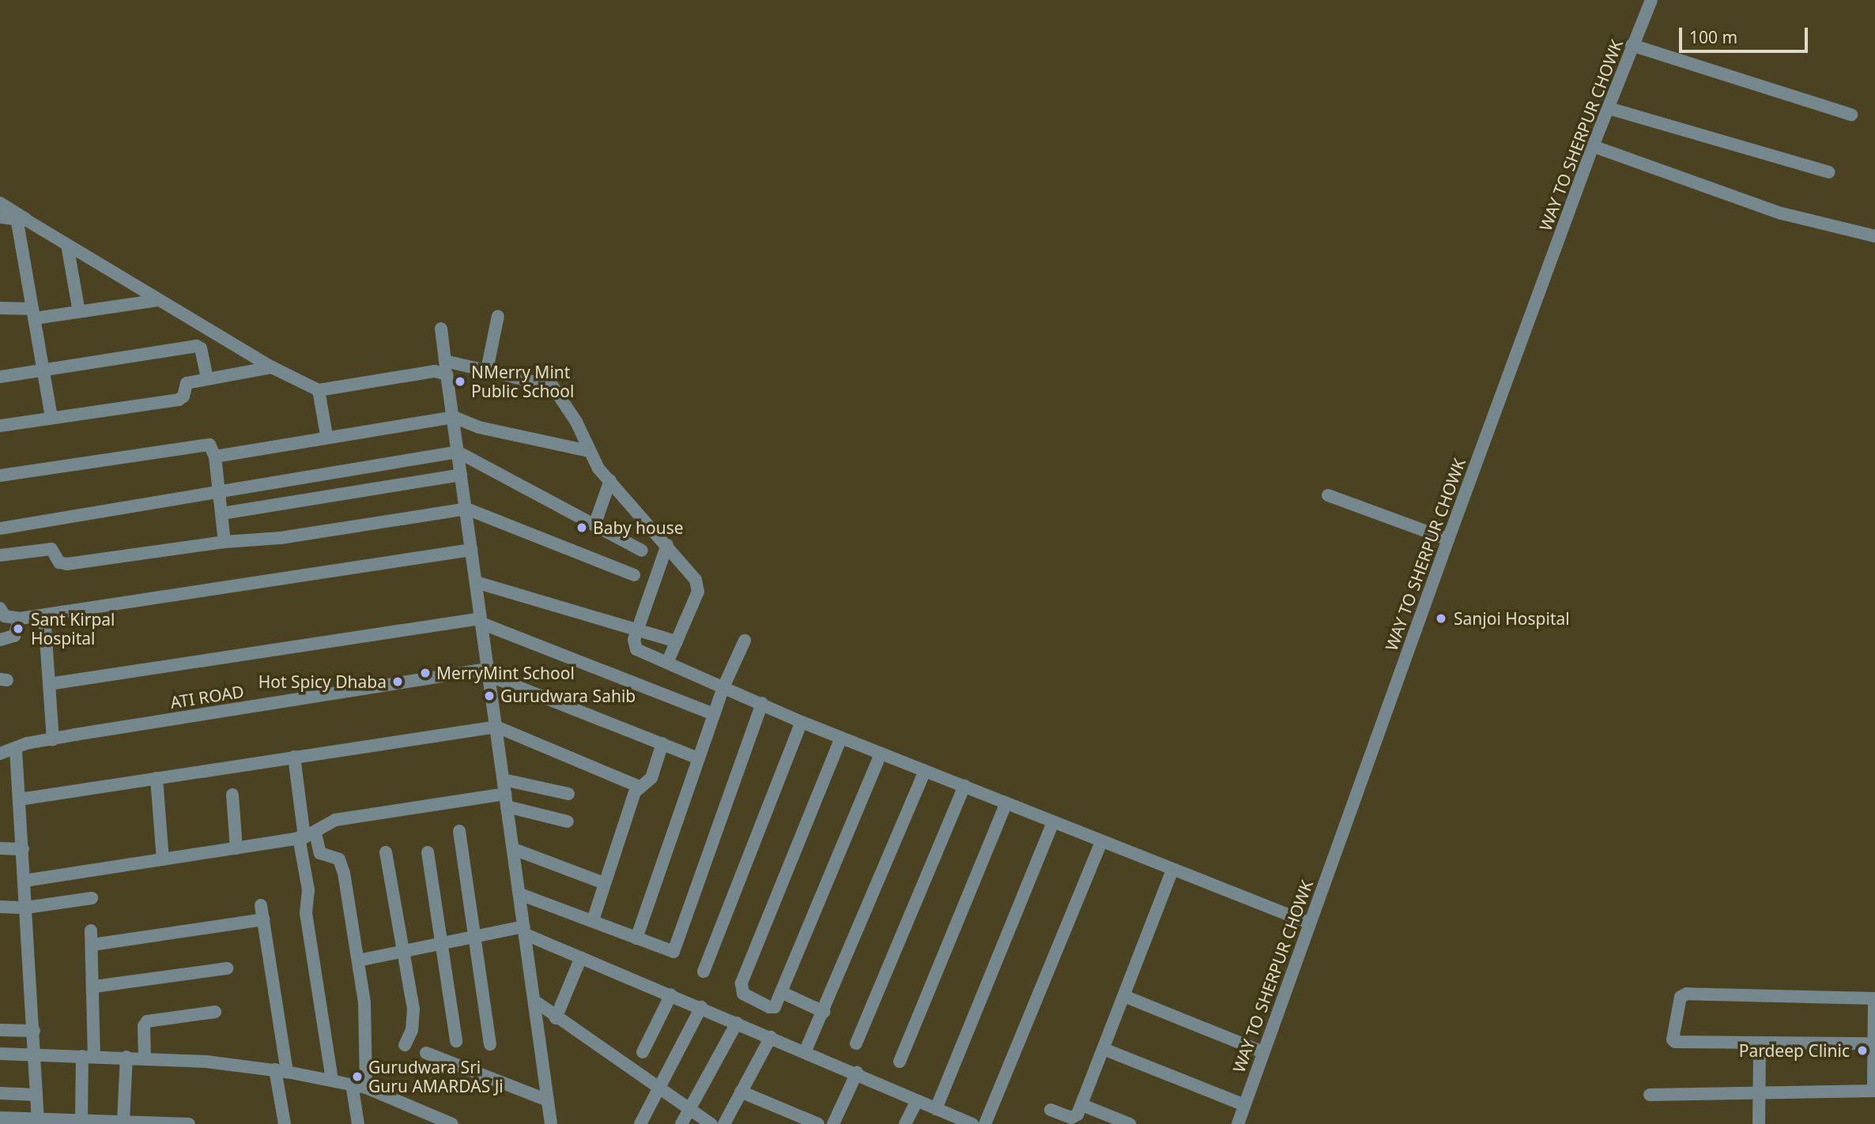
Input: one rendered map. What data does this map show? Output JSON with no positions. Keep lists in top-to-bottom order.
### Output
{
  "streets": {
    "street": ["WAY TO SHERPUR CHOWK", "ATI ROAD"]
  },
  "places": [
    "NMerry Mint Public School",
    "Baby house",
    "Sanjoi Hospital",
    "Sant Kirpal Hospital",
    "MerryMint School",
    "Hot Spicy Dhaba",
    "Gurudwara Sahib",
    "Pardeep Clinic",
    "Gurudwara Sri Guru AMARDAS Ji"
  ],
  "scale_bar": "100 m"
}
